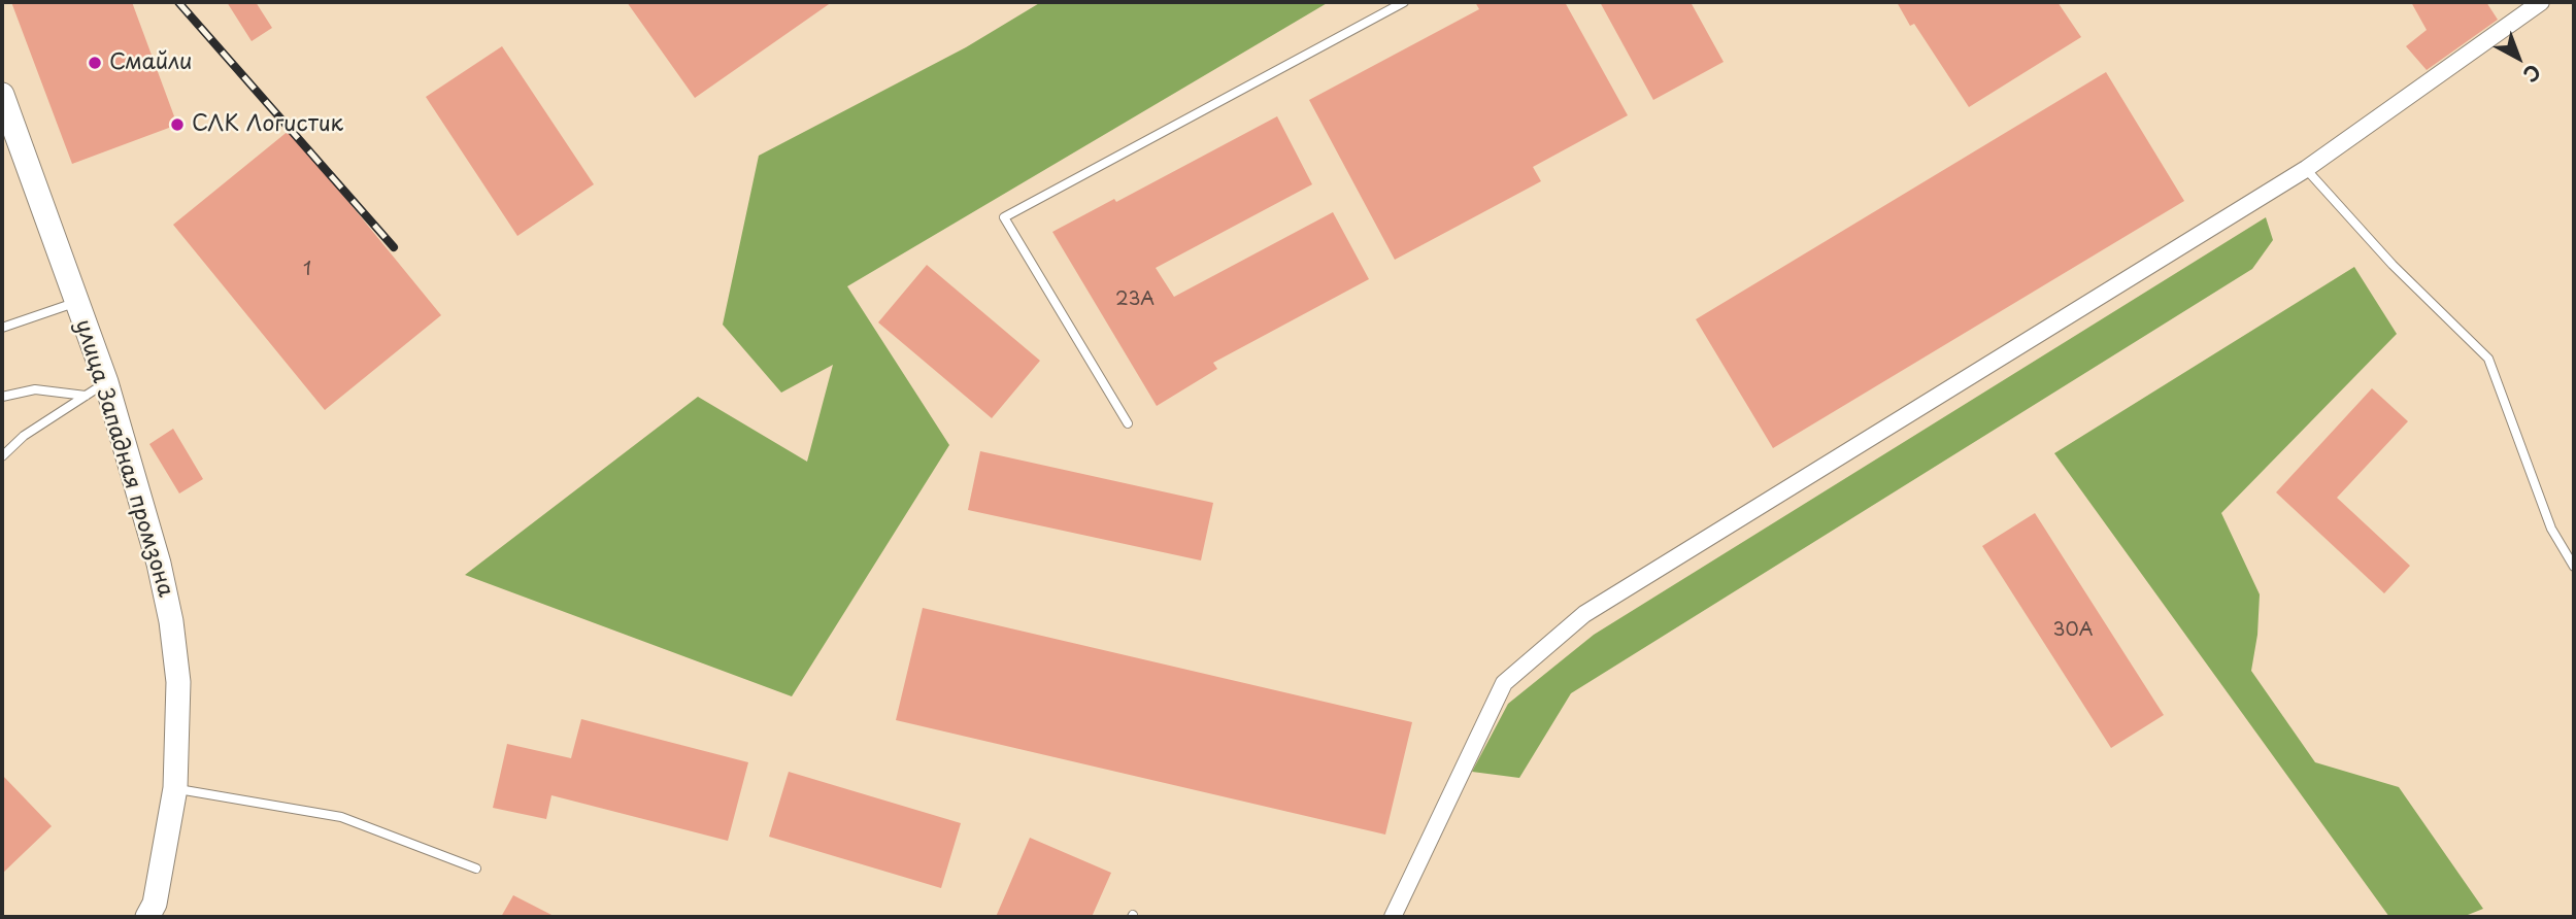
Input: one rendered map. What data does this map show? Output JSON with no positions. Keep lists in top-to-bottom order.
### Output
{
  "streets": {
    "street": ["улица Западная промзона"]
  },
  "places": ["Смайли", "СЛК Логистик"],
  "house_numbers": ["1", "23А", "30А"],
  "north": "bottom right"
}
